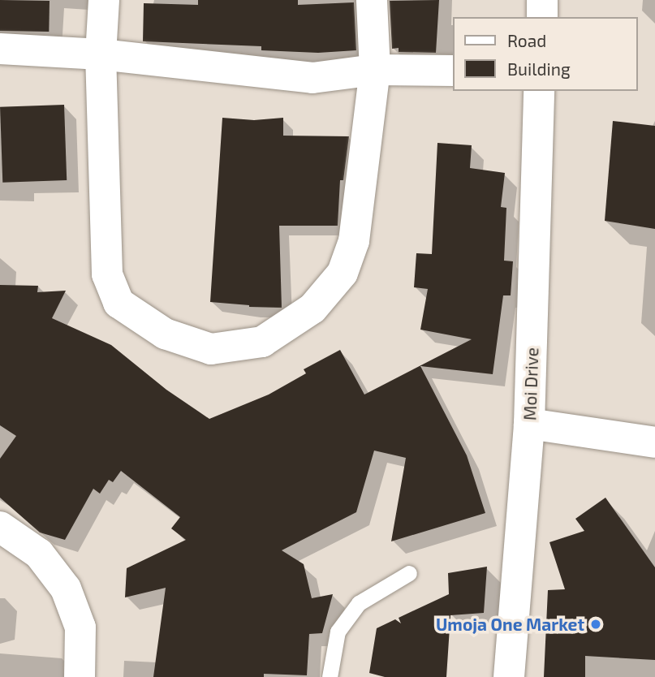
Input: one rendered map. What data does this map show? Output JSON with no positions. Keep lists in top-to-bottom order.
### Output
{
  "streets": {
    "street": ["Moi Drive"]
  },
  "places": ["Umoja One Market"],
  "legend": ["Road", "Building"]
}
